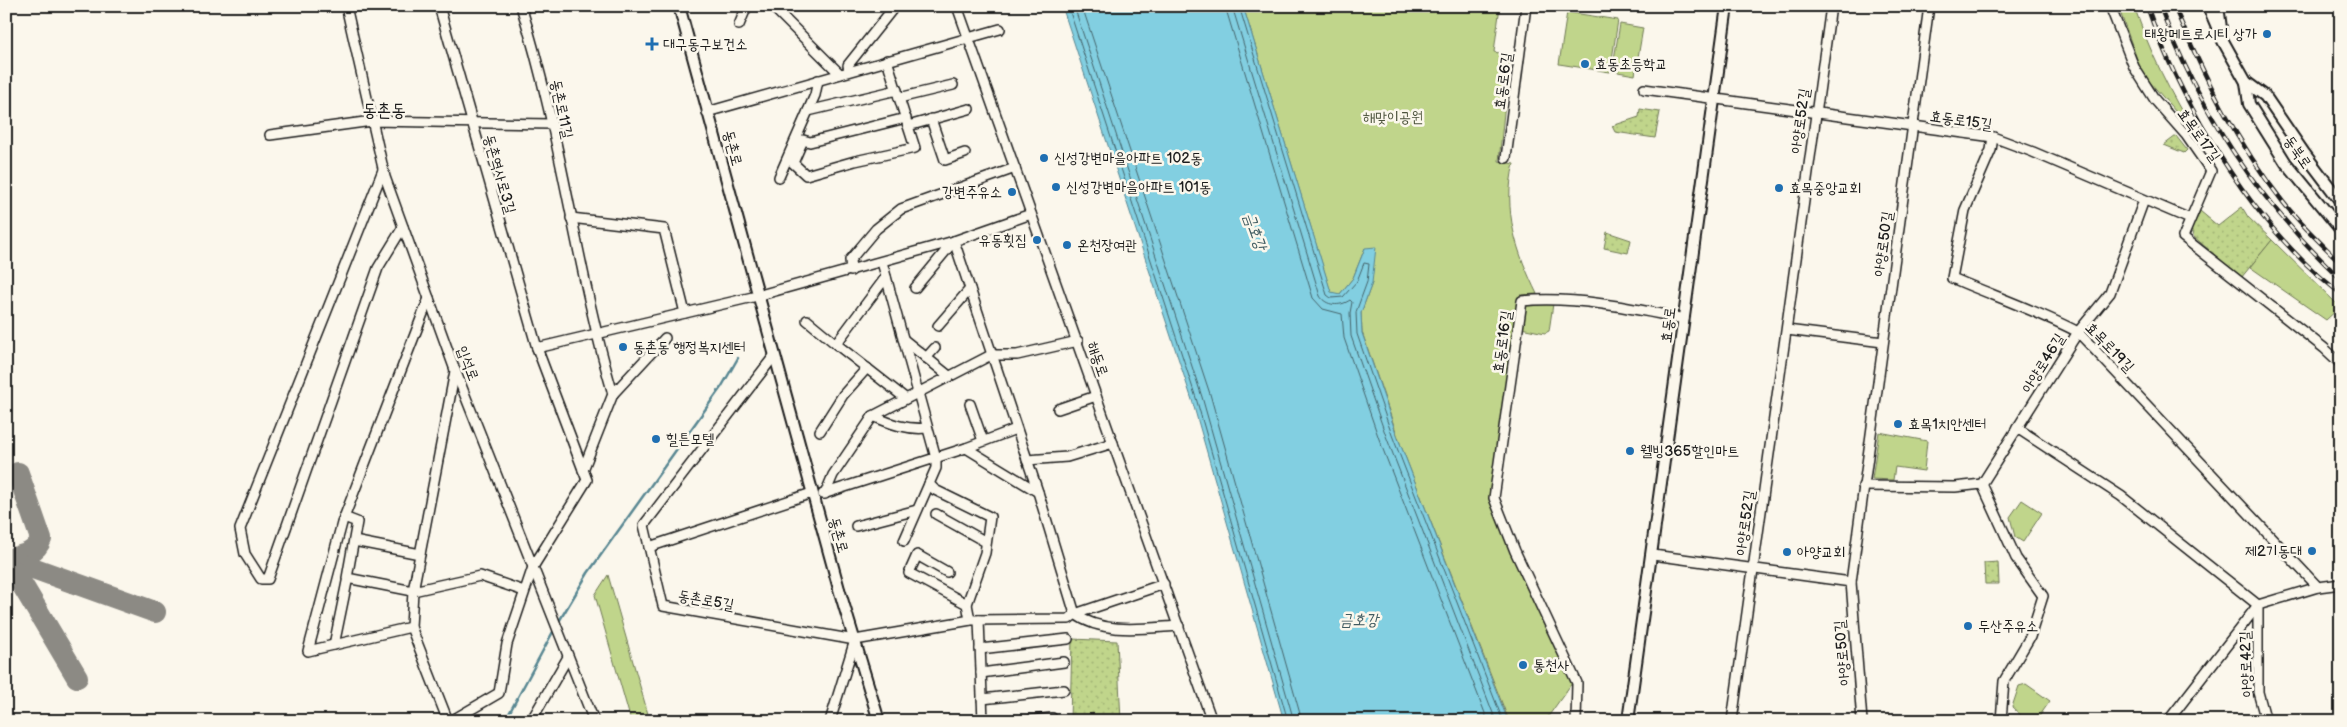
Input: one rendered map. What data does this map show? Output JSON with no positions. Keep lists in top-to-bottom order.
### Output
{
  "streets": {
    "main road": ["동촌로", "동북로", "효동로"],
    "street": [
      "효동로6길",
      "동촌로11길",
      "효동로15길",
      "아양로52길",
      "효목로17길",
      "동촌역사로3길",
      "아양로50길",
      "효동로16길",
      "효목로19길",
      "해동로",
      "입석로",
      "아양로46길",
      "동촌로5길",
      "아양로42길"
    ]
  },
  "crossings": [
    ["효동로15길", "아양로52길"],
    ["효동로15길", "효목로17길"],
    ["효동로15길", "아양로50길"],
    ["효동로15길", "효동로"],
    ["효동로15길", "효목로19길"],
    ["효동로15길", "아양로46길"],
    ["동촌로", "동촌로5길"],
    ["동촌역사로3길", "입석로"],
    ["효동로", "효동로16길"],
    ["효목로19길", "아양로46길"]
  ],
  "districts": ["동촌동"],
  "water": ["금호강"],
  "parks": ["해맞이공원"],
  "places": {
    "other": [
      "태왕메트로시티 상가",
      "효동초등학교",
      "신성강변마을아파트 102동",
      "신성강변마을아파트 101동",
      "효목중앙교회",
      "강변주유소",
      "유동횟집",
      "온천장여관",
      "동촌동 행정복지센터",
      "효목1치안센터",
      "힐튼모텔",
      "웰빙365할인마트",
      "제2기동대",
      "아양교회",
      "두산주유소",
      "통천사"
    ],
    "health": ["대구동구보건소"]
  }
}
